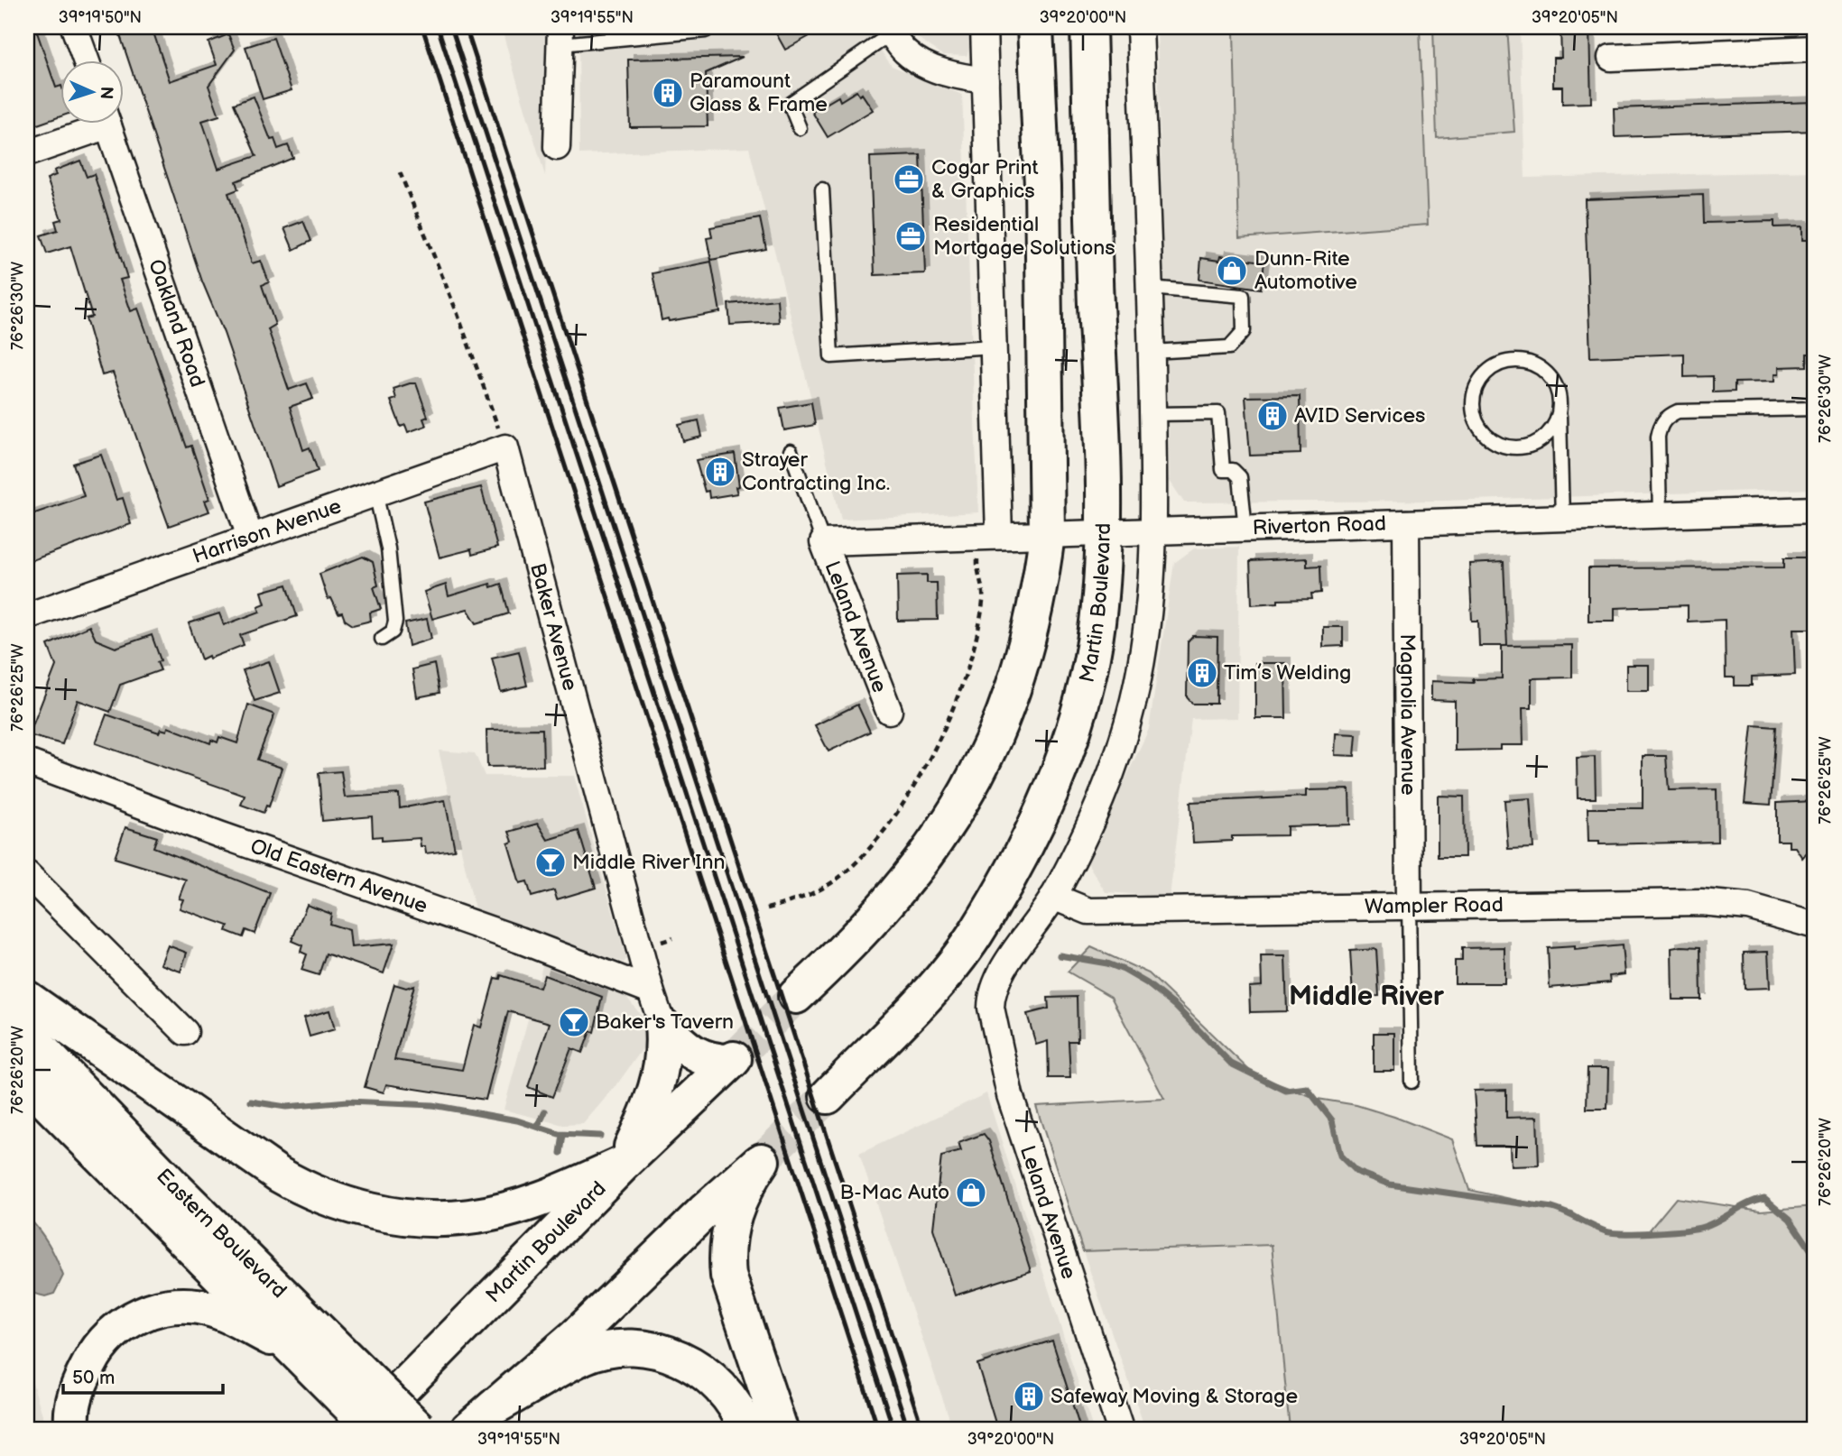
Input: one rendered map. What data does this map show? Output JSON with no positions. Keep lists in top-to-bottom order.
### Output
{
  "streets": {
    "main road": ["Martin Boulevard", "Eastern Boulevard"],
    "street": [
      "Oakland Road",
      "Riverton Road",
      "Harrison Avenue",
      "Baker Avenue",
      "Leland Avenue",
      "Magnolia Avenue",
      "Old Eastern Avenue",
      "Wampler Road"
    ]
  },
  "crossings": [
    ["Oakland Road", "Harrison Avenue"],
    ["Riverton Road", "Martin Boulevard"],
    ["Riverton Road", "Leland Avenue"],
    ["Riverton Road", "Magnolia Avenue"],
    ["Harrison Avenue", "Baker Avenue"],
    ["Martin Boulevard", "Baker Avenue"],
    ["Baker Avenue", "Old Eastern Avenue"],
    ["Leland Avenue", "Wampler Road"],
    ["Magnolia Avenue", "Wampler Road"]
  ],
  "districts": ["Middle River"],
  "places": {
    "building": [
      "Paramount Glass & Frame",
      "AVID Services",
      "Strayer Contracting Inc.",
      "Tim’s Welding",
      "Safeway Moving & Storage"
    ],
    "office": ["Cogar Print & Graphics", "Residential Mortgage Solutions"],
    "shop": ["Dunn-Rite Automotive", "B-Mac Auto"],
    "bar": ["Middle River Inn", "Baker's Tavern"]
  },
  "scale_bar": "50 m",
  "north": "right",
  "coordinates": [
    "39°19'50\"N",
    "39°19'55\"N",
    "39°20'00\"N",
    "39°20'05\"N",
    "76°26'30\"W",
    "76°26'25\"W",
    "76°26'20\"W"
  ]
}
